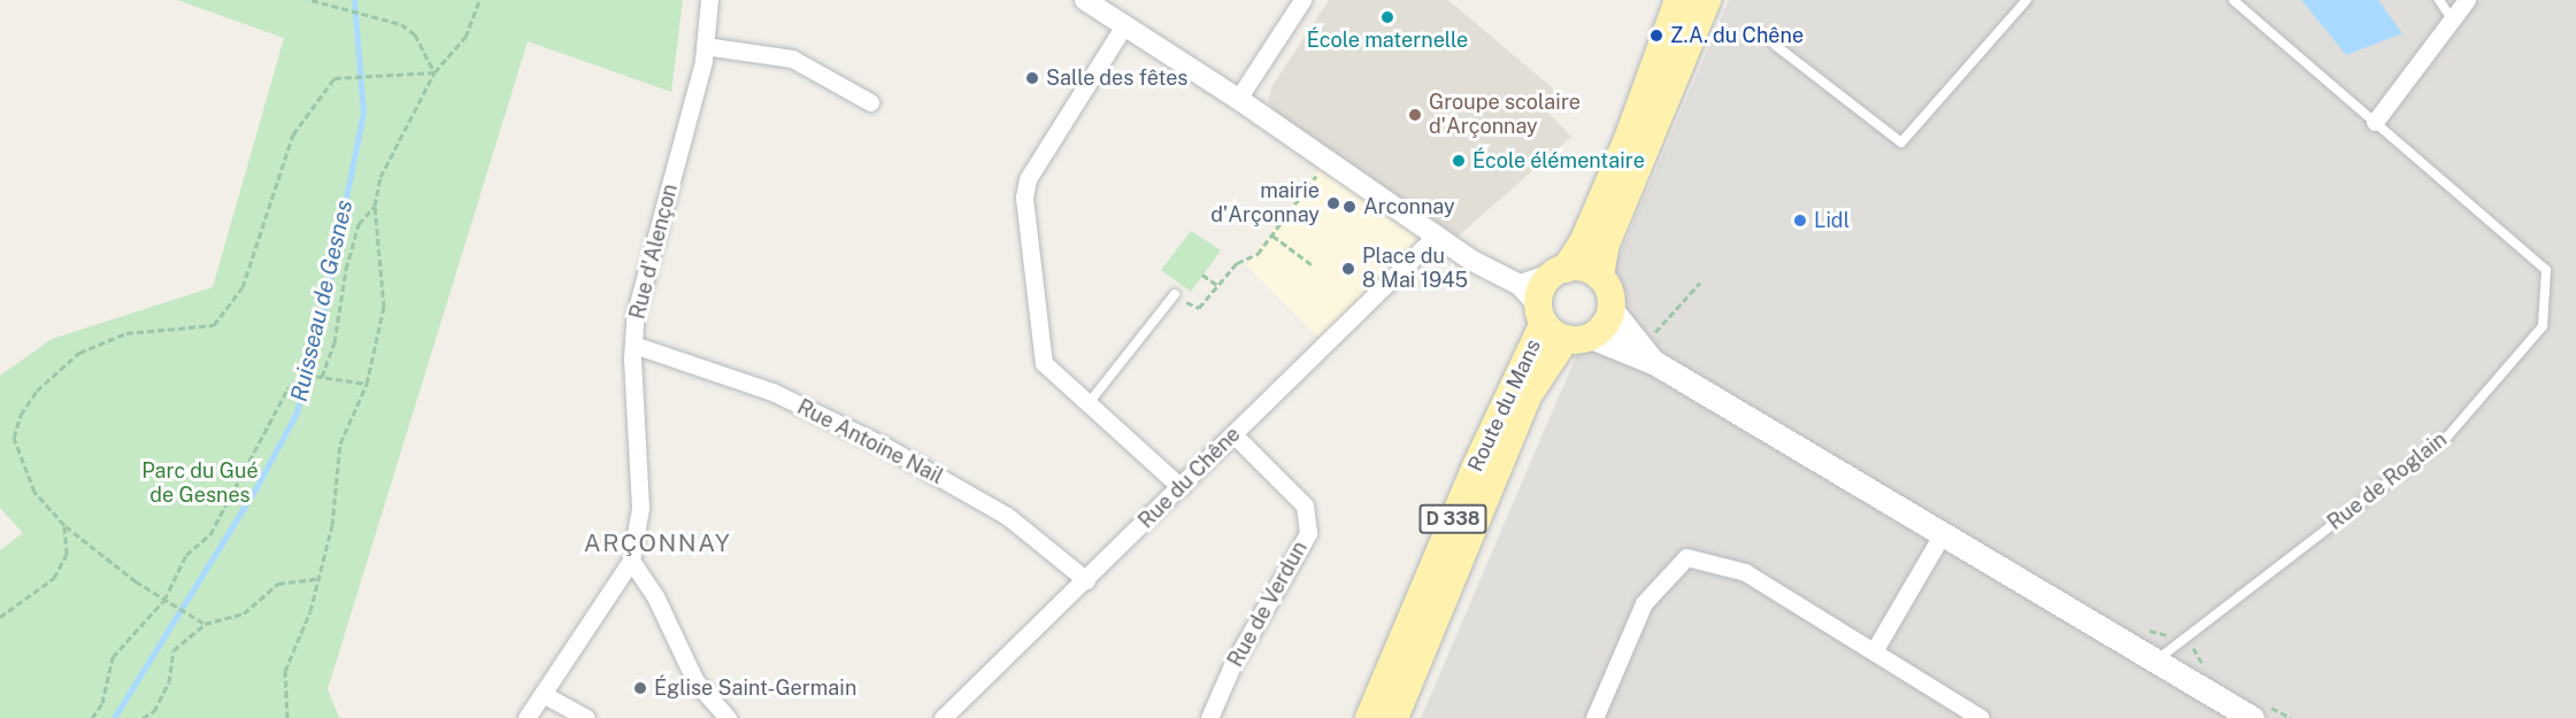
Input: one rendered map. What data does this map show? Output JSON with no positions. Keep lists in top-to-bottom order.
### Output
{
  "streets": {
    "main road": ["Route du Mans", "D 338"],
    "street": [
      "Rue d'Alençon",
      "Rue Antoine Nail",
      "Rue du Chêne",
      "Rue de Verdun"
    ],
    "lane": ["Rue de Roglain"]
  },
  "crossings": [
    ["Rue d'Alençon", "Rue Antoine Nail"],
    ["Rue Antoine Nail", "Rue du Chêne"],
    ["Rue du Chêne", "Rue de Verdun"]
  ],
  "districts": ["ARÇONNAY"],
  "water": ["Ruisseau de Gesnes"],
  "parks": ["Parc du Gué de Gesnes"],
  "places": [
    "École maternelle",
    "Z.A. du Chêne",
    "Salle des fêtes",
    "Groupe scolaire d'Arçonnay",
    "École élémentaire",
    "mairie d'Arçonnay",
    "Arconnay",
    "Lidl",
    "Place du 8 Mai 1945",
    "Église Saint-Germain"
  ]
}
